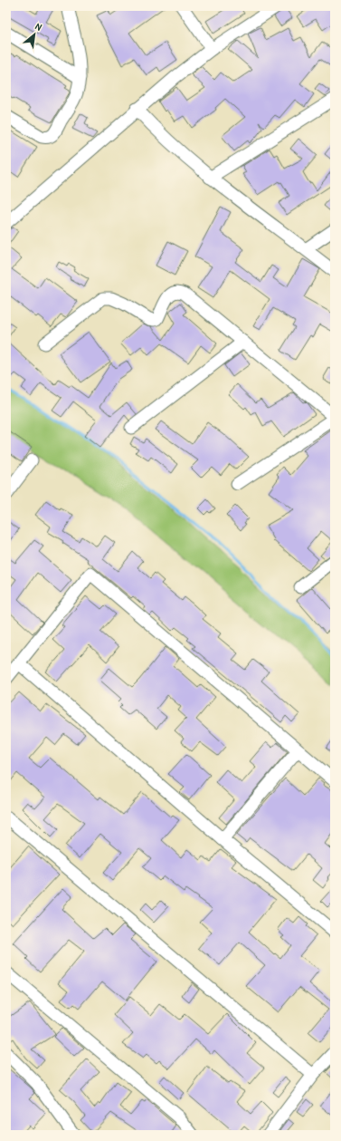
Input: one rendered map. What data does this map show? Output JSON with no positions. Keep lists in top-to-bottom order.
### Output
{
  "north": "top right"
}
